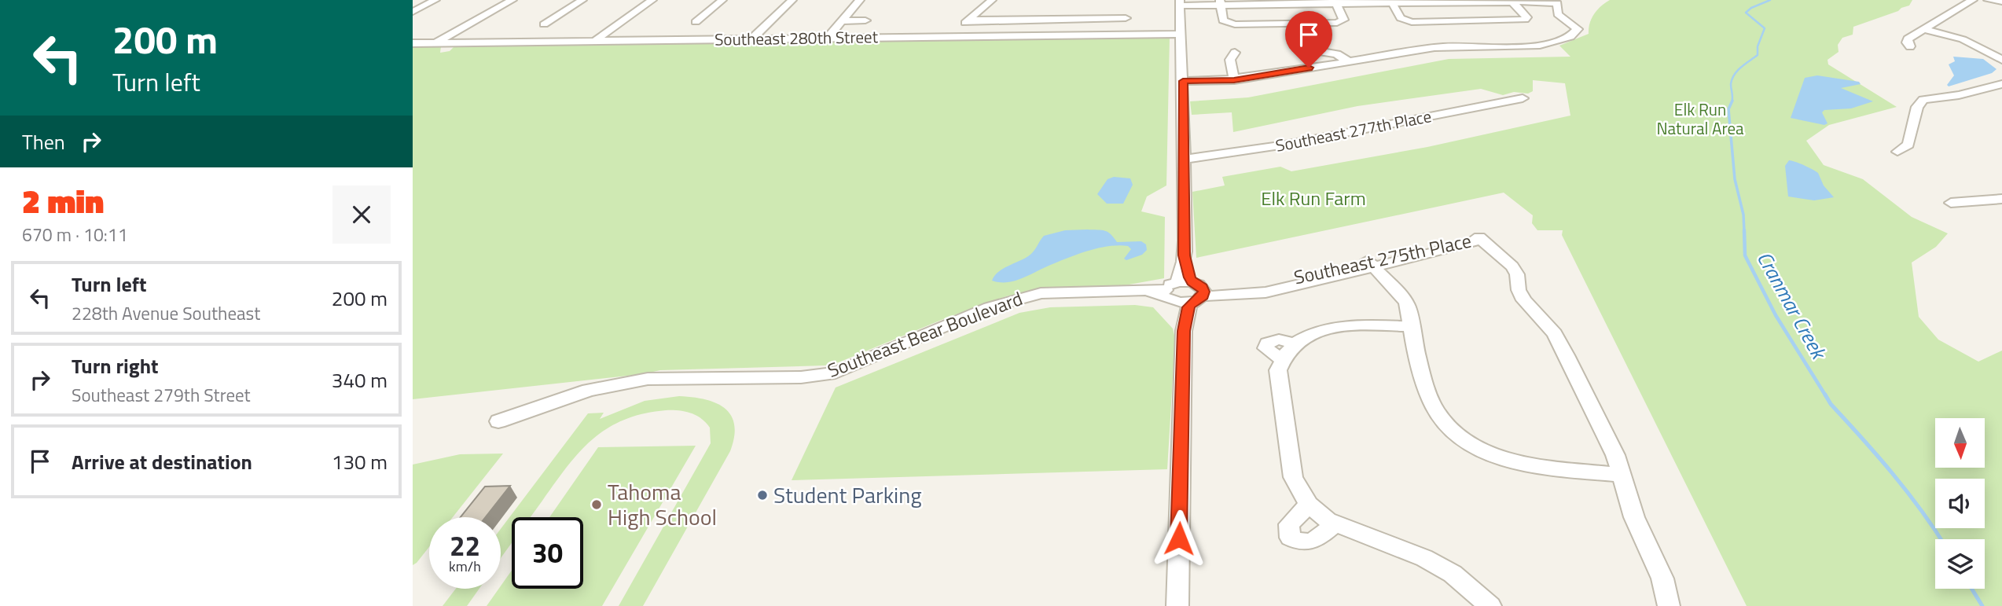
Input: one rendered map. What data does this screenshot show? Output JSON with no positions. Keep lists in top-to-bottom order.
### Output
{
  "streets": {
    "street": [
      "Southeast 280th Street",
      "Southeast 277th Place",
      "Southeast 275th Place",
      "Southeast Bear Boulevard"
    ]
  },
  "crossings": [
    ["Southeast 275th Place", "Southeast Bear Boulevard"]
  ],
  "water": ["Cranmar Creek"],
  "parks": ["Elk Run Natural Area", "Elk Run Farm"],
  "places": ["Student Parking", "Tahoma High School"],
  "north": "bottom",
  "page": {
    "turn": ["200 m", "Turn left"],
    "then": "Then",
    "heading": ["2 min", "670 m · 10:11"],
    "list": [
      {
        "name": "Turn left",
        "note": "228th Avenue Southeast",
        "value": "200 m"
      },
      {
        "name": "Turn right",
        "note": "Southeast 279th Street",
        "value": "340 m"
      },
      {
        "name": "Arrive at destination",
        "value": "130 m"
      }
    ],
    "speed": "22 km/h",
    "limit": "30"
  }
}
